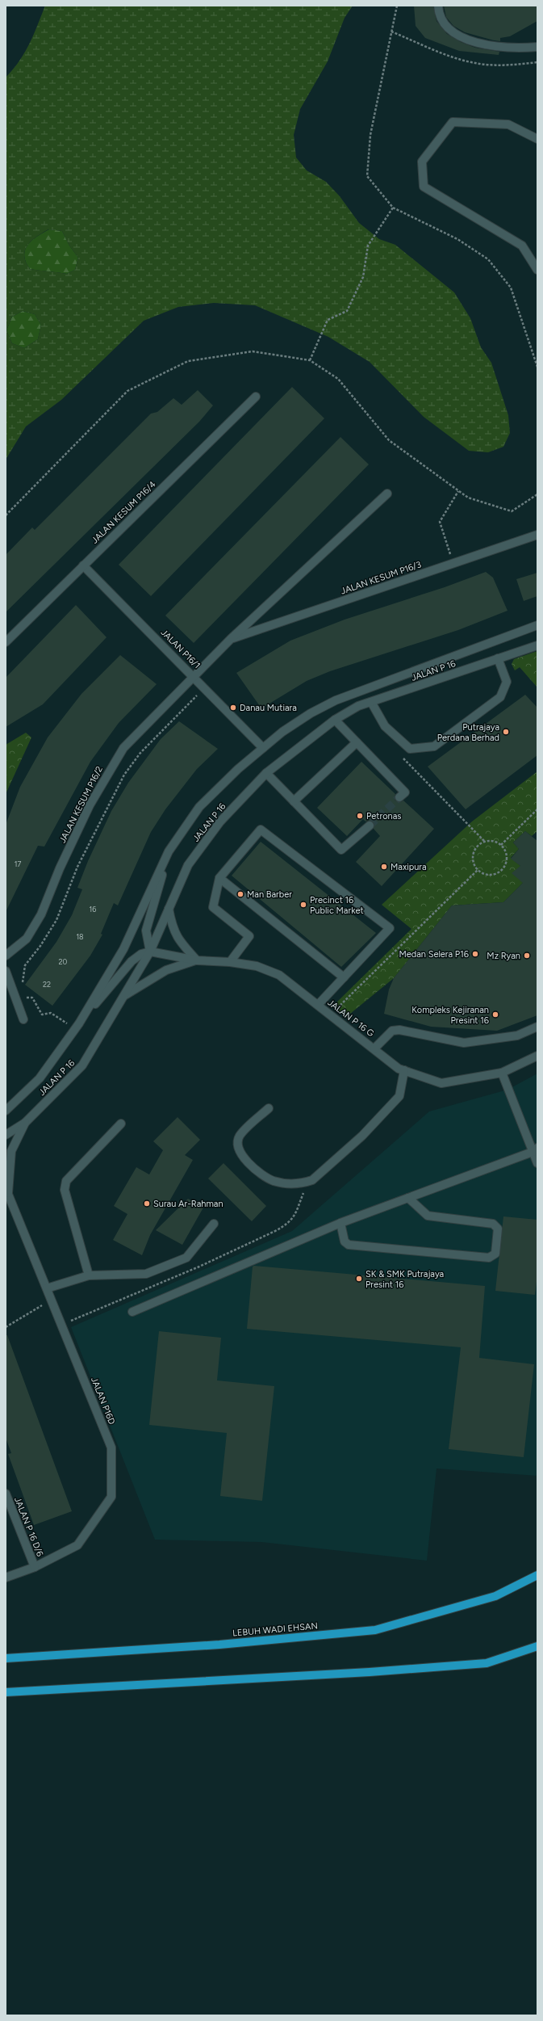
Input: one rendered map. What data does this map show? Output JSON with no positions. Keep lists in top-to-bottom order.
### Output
{
  "streets": {
    "main road": ["LEBUH WADI EHSAN"],
    "street": [
      "JALAN KESUM P16/4",
      "JALAN KESUM P16/3",
      "JALAN P16/1",
      "JALAN P 16",
      "JALAN KESUM P16/2",
      "JALAN P 16 G",
      "JALAN P16D",
      "JALAN P 16 D/6"
    ]
  },
  "crossings": [
    ["JALAN KESUM P16/4", "JALAN P16/1"],
    ["JALAN KESUM P16/3", "JALAN P16/1"],
    ["JALAN KESUM P16/3", "JALAN KESUM P16/2"],
    ["JALAN P16/1", "JALAN P 16"],
    ["JALAN P16/1", "JALAN KESUM P16/2"],
    ["JALAN P 16", "JALAN P 16 G"],
    ["JALAN P16D", "JALAN P 16 D/6"]
  ],
  "places": [
    "Danau Mutiara",
    "Putrajaya Perdana Berhad",
    "Petronas",
    "Maxipura",
    "Man Barber",
    "Precinct 16 Public Market",
    "Medan Selera P16",
    "Mz Ryan",
    "Kompleks Kejiranan Presint 16",
    "Surau Ar-Rahman",
    "SK & SMK Putrajaya Presint 16"
  ],
  "house_numbers": [
    "17",
    "16",
    "18",
    "20",
    "22"
  ]
}
